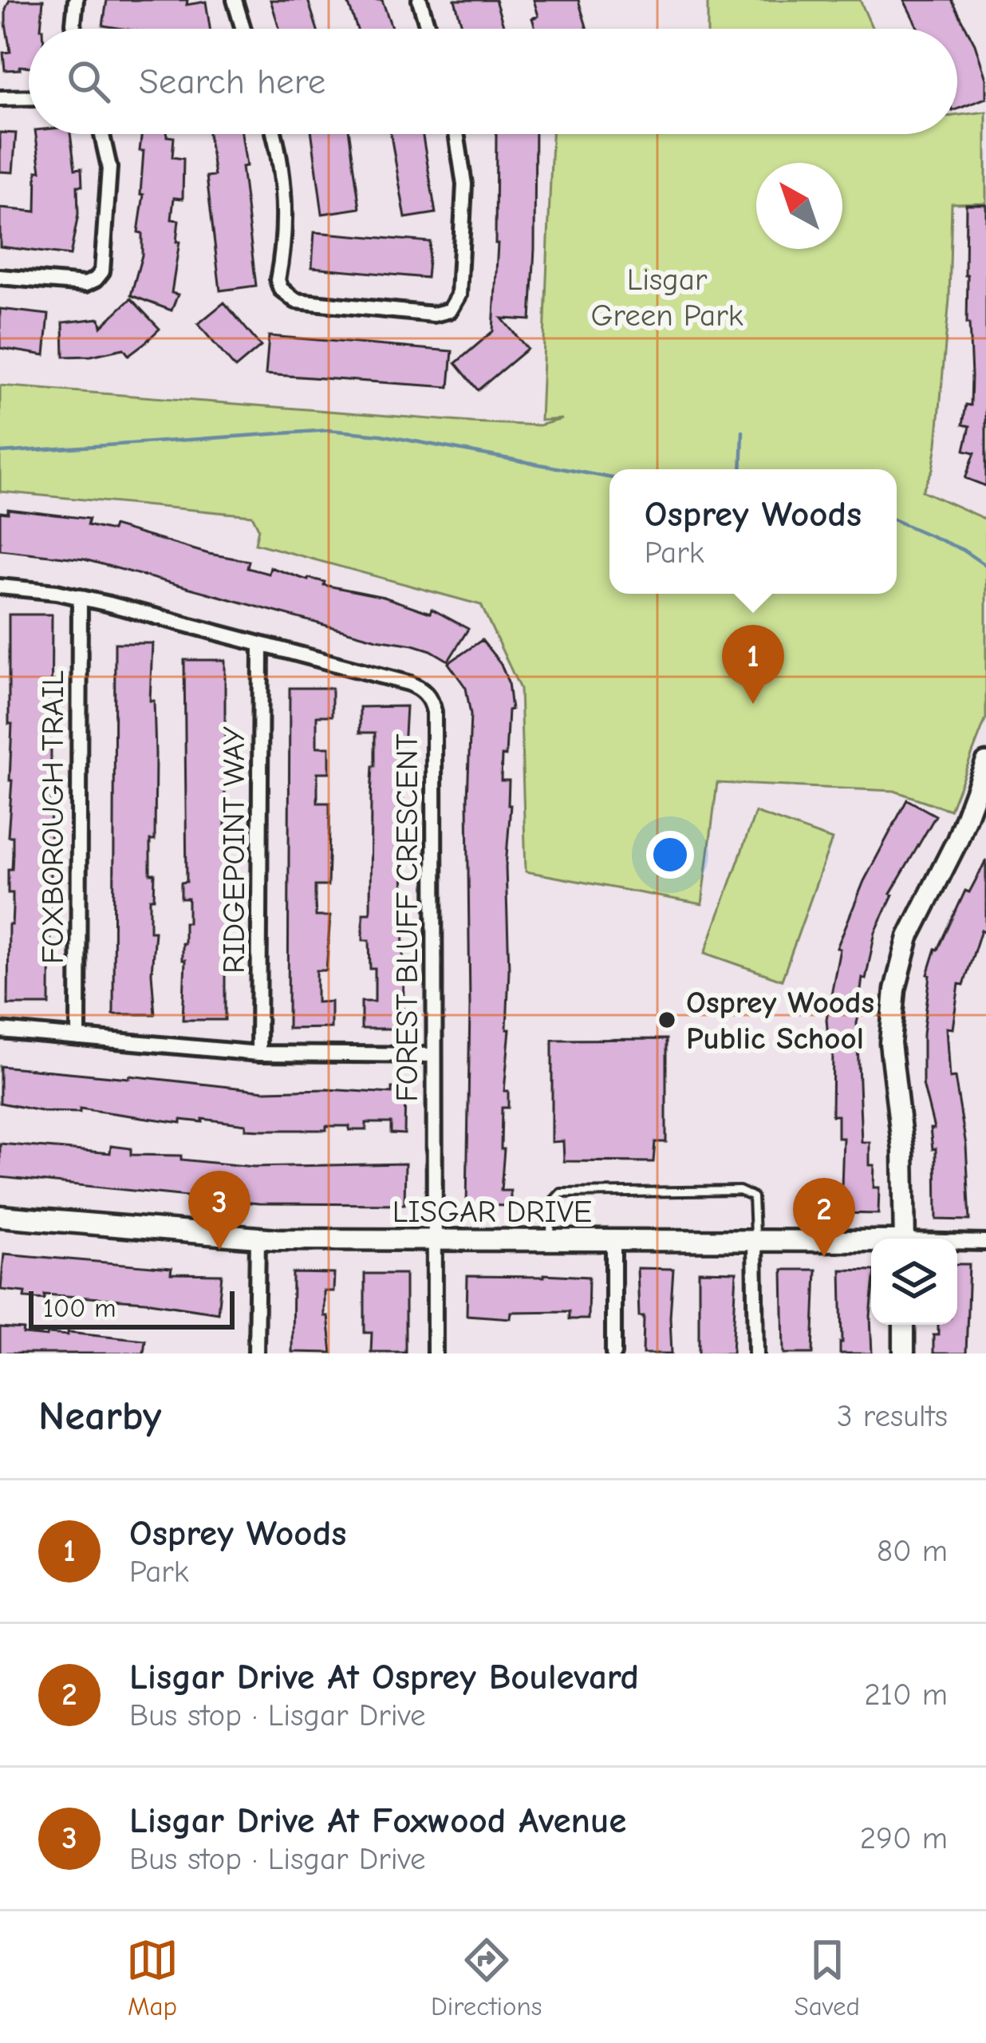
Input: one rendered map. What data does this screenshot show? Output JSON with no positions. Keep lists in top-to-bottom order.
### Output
{
  "streets": {
    "street": [
      "FOXBOROUGH TRAIL",
      "RIDGEPOINT WAY",
      "FOREST BLUFF CRESCENT",
      "LISGAR DRIVE"
    ]
  },
  "crossings": [
    ["FOXBOROUGH TRAIL", "FOREST BLUFF CRESCENT"],
    ["RIDGEPOINT WAY", "FOREST BLUFF CRESCENT"],
    ["FOREST BLUFF CRESCENT", "LISGAR DRIVE"]
  ],
  "parks": ["Lisgar Green Park"],
  "places": ["Osprey Woods Public School"],
  "scale_bar": "100 m",
  "north": "top left",
  "page": {
    "search": "Search here",
    "popup": ["Osprey Woods", "Park"],
    "pins": ["1", "3", "2"],
    "scale": "100 m",
    "heading": ["Nearby", "3 results"],
    "list": [
      {
        "mark": "1",
        "name": "Osprey Woods",
        "note": "Park",
        "value": "80 m"
      },
      {
        "mark": "2",
        "name": "Lisgar Drive At Osprey Boulevard",
        "note": "Bus stop · Lisgar Drive",
        "value": "210 m"
      },
      {
        "mark": "3",
        "name": "Lisgar Drive At Foxwood Avenue",
        "note": "Bus stop · Lisgar Drive",
        "value": "290 m"
      }
    ],
    "nav": ["Map", "Directions", "Saved"]
  }
}
